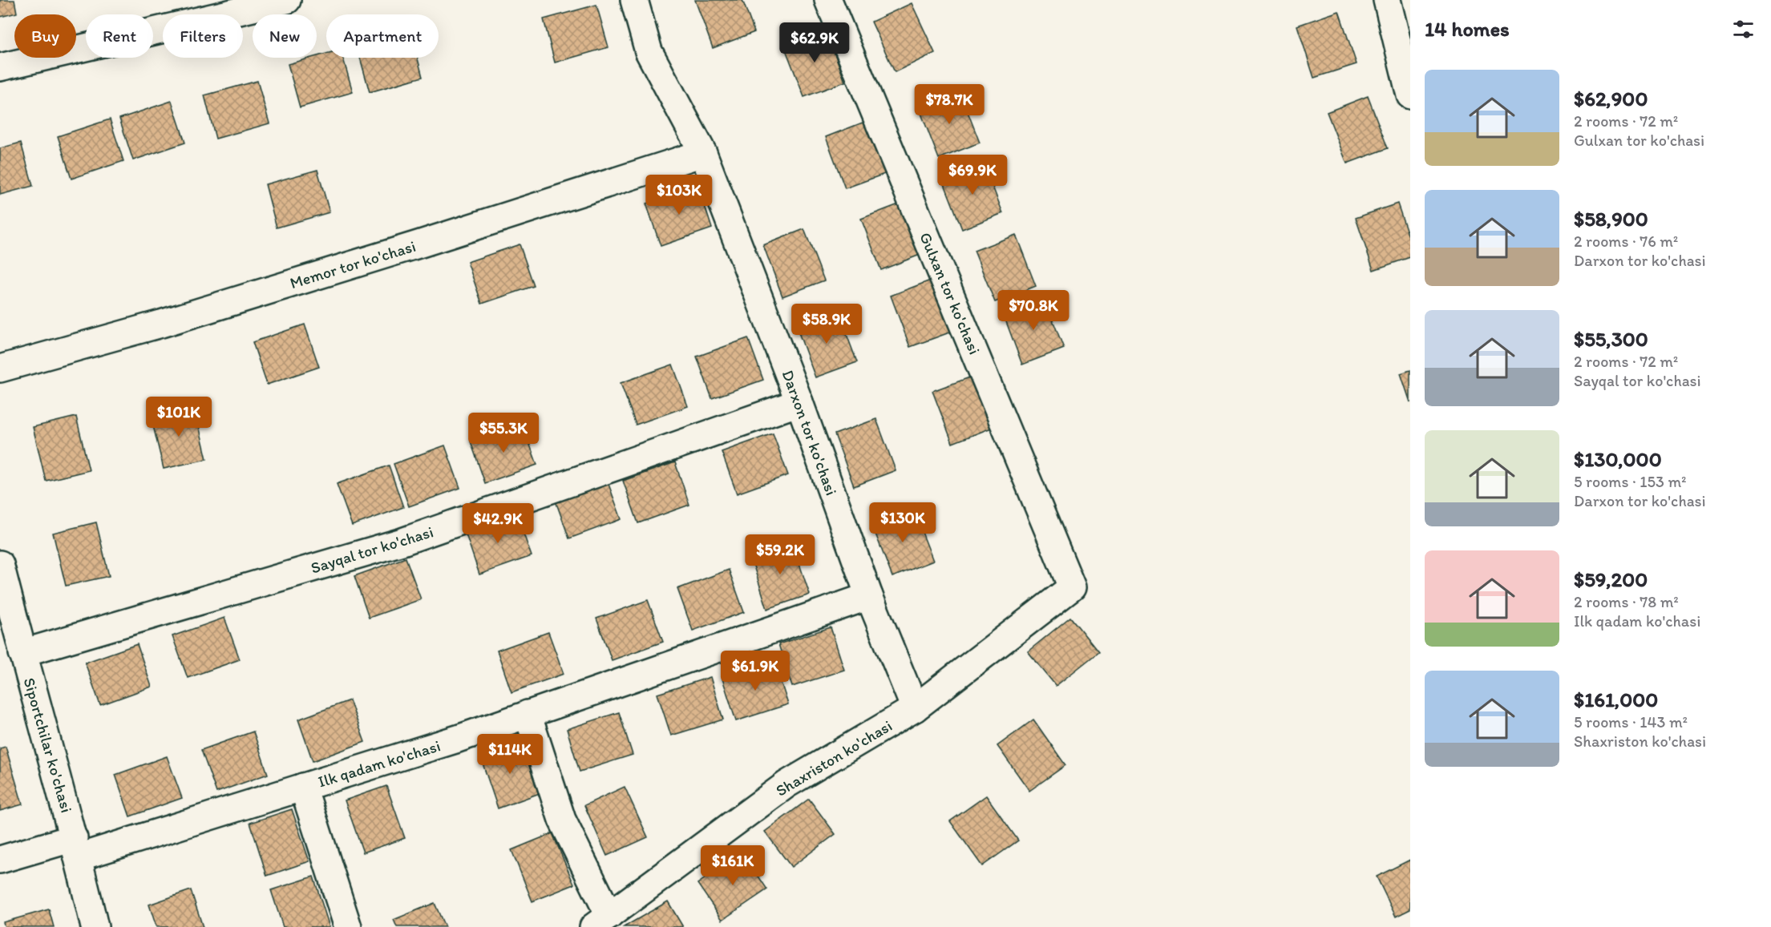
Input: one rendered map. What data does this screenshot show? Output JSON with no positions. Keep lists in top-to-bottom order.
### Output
{
  "streets": {
    "street": [
      "Memor tor ko'chasi",
      "Gulxan tor ko'chasi",
      "Darxon tor ko'chasi",
      "Sayqal tor ko'chasi",
      "Siportchilar ko'chasi",
      "Shaxriston ko'chasi",
      "Ilk qadam ko'chasi"
    ]
  },
  "crossings": [
    ["Memor tor ko'chasi", "Darxon tor ko'chasi"],
    ["Gulxan tor ko'chasi", "Shaxriston ko'chasi"],
    ["Darxon tor ko'chasi", "Sayqal tor ko'chasi"],
    ["Darxon tor ko'chasi", "Shaxriston ko'chasi"],
    ["Darxon tor ko'chasi", "Ilk qadam ko'chasi"],
    ["Sayqal tor ko'chasi", "Siportchilar ko'chasi"],
    ["Siportchilar ko'chasi", "Ilk qadam ko'chasi"]
  ],
  "page": {
    "heading": "14 homes",
    "chip": [
      "Buy",
      "Rent",
      "Filters",
      "New",
      "Apartment"
    ],
    "price": [
      "$62.9K",
      "$78.7K",
      "$69.9K",
      "$103K",
      "$70.8K",
      "$58.9K",
      "$101K",
      "$55.3K",
      "$130K",
      "$42.9K",
      "$59.2K",
      "$61.9K",
      "$114K",
      "$161K"
    ],
    "list": [
      {
        "name": "$62,900",
        "note": "2 rooms · 72 m² · Gulxan tor ko'chasi"
      },
      {
        "name": "$58,900",
        "note": "2 rooms · 76 m² · Darxon tor ko'chasi"
      },
      {
        "name": "$55,300",
        "note": "2 rooms · 72 m² · Sayqal tor ko'chasi"
      },
      {
        "name": "$130,000",
        "note": "5 rooms · 153 m² · Darxon tor ko'chasi"
      },
      {
        "name": "$59,200",
        "note": "2 rooms · 78 m² · Ilk qadam ko'chasi"
      },
      {
        "name": "$161,000",
        "note": "5 rooms · 143 m² · Shaxriston ko'chasi"
      }
    ]
  }
}
